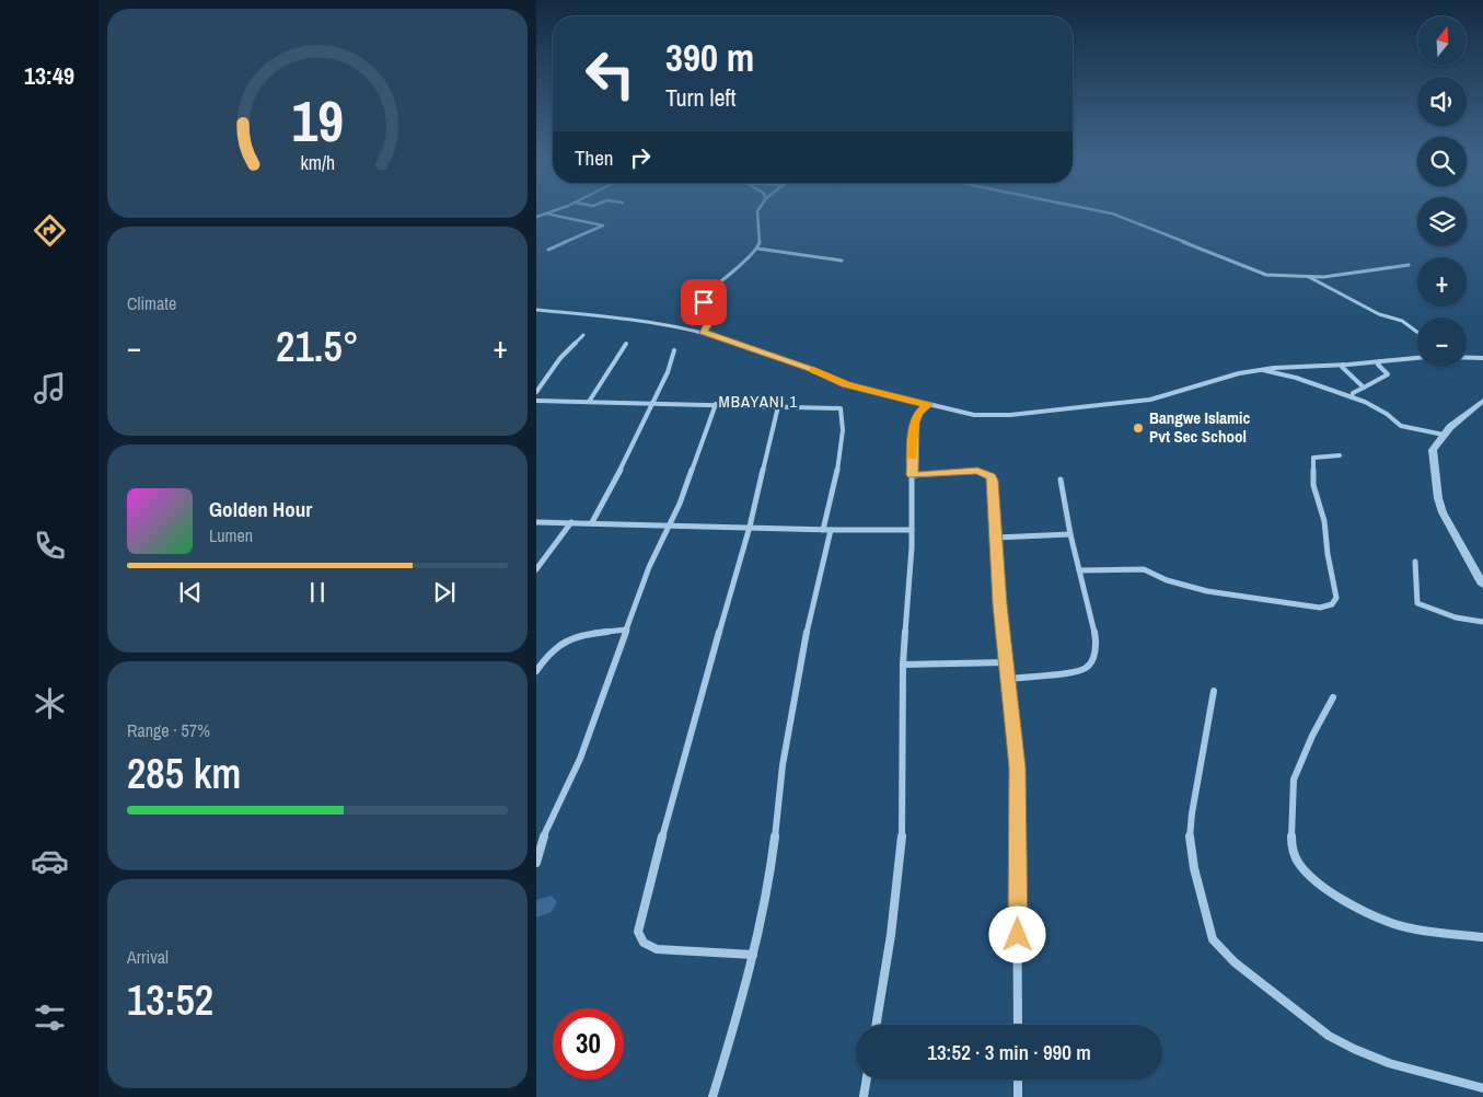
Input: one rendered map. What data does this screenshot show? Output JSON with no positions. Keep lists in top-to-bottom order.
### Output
{
  "districts": ["MBAYANI 1"],
  "places": ["Bangwe Islamic Pvt Sec School"],
  "north": "top",
  "page": {
    "tabs": "13:49",
    "map_buttons": ["+", "−"],
    "turn": ["390 m", "Turn left"],
    "then": "Then",
    "tile": [
      "Climate",
      ["Range · 57%", "285 km"],
      ["Arrival", "13:52"]
    ],
    "heat": ["−", "21.5°", "+"],
    "song": ["Golden Hour", "Lumen"],
    "limit": "30",
    "trip": "13:52 · 3 min · 990 m",
    "gauge": ["19", "km/h"]
  }
}
